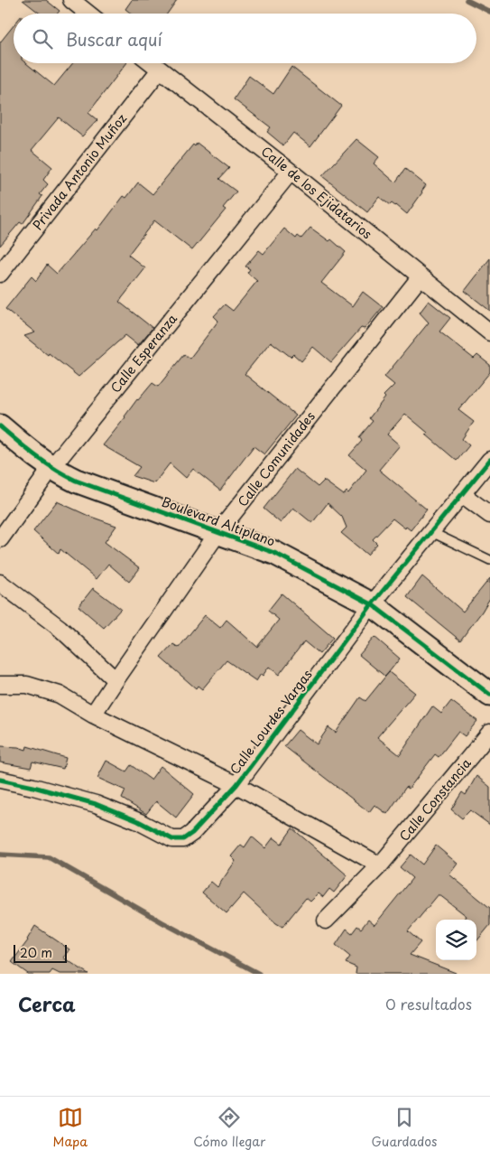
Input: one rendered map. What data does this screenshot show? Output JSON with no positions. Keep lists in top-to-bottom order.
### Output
{
  "streets": {
    "street": [
      "Privada Antonio Muñoz",
      "Calle de los Ejidatarios",
      "Calle Esperanza",
      "Calle Comunidades",
      "Boulevard Altiplano",
      "Calle Lourdes Vargas",
      "Calle Constancia"
    ]
  },
  "crossings": [
    ["Privada Antonio Muñoz", "Calle de los Ejidatarios"],
    ["Calle de los Ejidatarios", "Calle Esperanza"],
    ["Calle de los Ejidatarios", "Calle Comunidades"],
    ["Calle Esperanza", "Boulevard Altiplano"],
    ["Calle Comunidades", "Boulevard Altiplano"],
    ["Boulevard Altiplano", "Calle Lourdes Vargas"]
  ],
  "scale_bar": "20 m",
  "page": {
    "search": "Buscar aquí",
    "scale": "20 m",
    "heading": ["Cerca", "0 resultados"],
    "nav": ["Mapa", "Cómo llegar", "Guardados"]
  }
}
